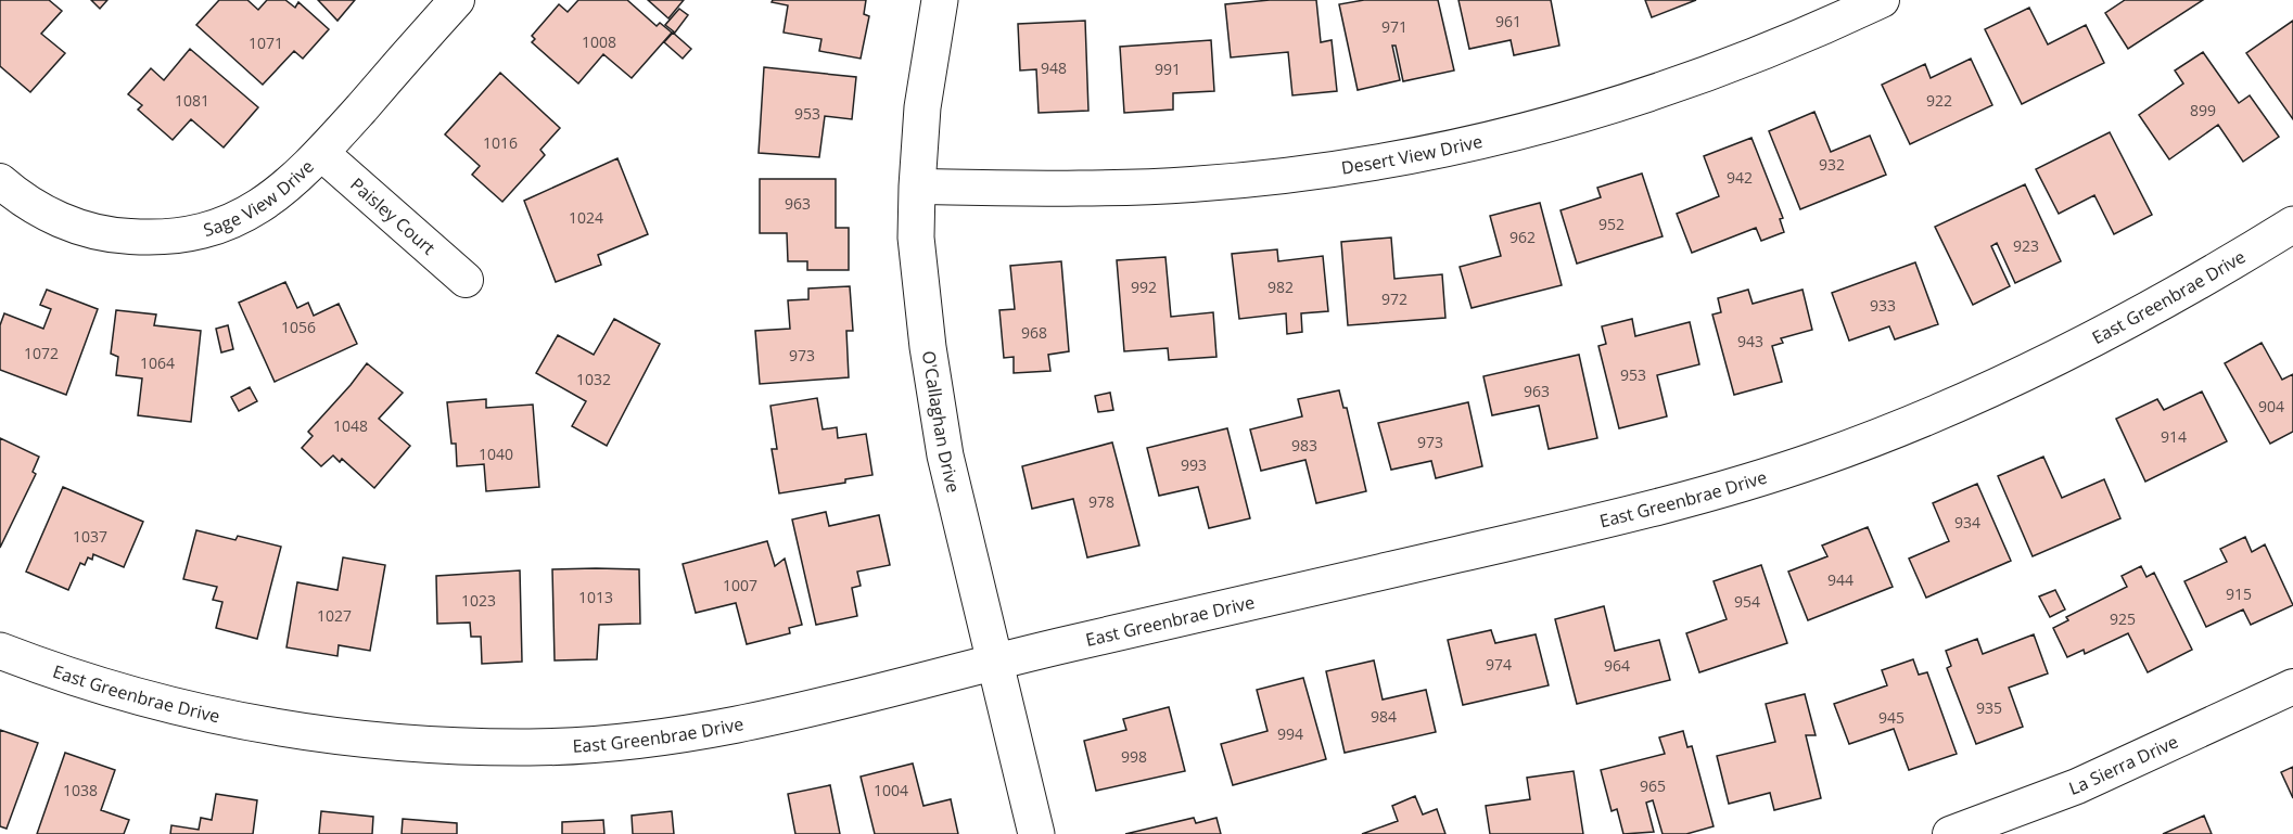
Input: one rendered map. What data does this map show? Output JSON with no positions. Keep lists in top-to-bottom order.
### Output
{
  "streets": {
    "street": [
      "Desert View Drive",
      "Sage View Drive",
      "Paisley Court",
      "East Greenbrae Drive",
      "O'Callaghan Drive",
      "La Sierra Drive"
    ]
  },
  "crossings": [
    ["Desert View Drive", "O'Callaghan Drive"],
    ["Sage View Drive", "Paisley Court"],
    ["East Greenbrae Drive", "O'Callaghan Drive"]
  ],
  "house_numbers": [
    "961",
    "971",
    "1008",
    "1071",
    "948",
    "991",
    "1081",
    "922",
    "899",
    "953",
    "1016",
    "932",
    "942",
    "963",
    "1024",
    "952",
    "962",
    "923",
    "992",
    "982",
    "972",
    "933",
    "1056",
    "968",
    "943",
    "1072",
    "973",
    "1064",
    "953",
    "1032",
    "963",
    "904",
    "1048",
    "914",
    "973",
    "983",
    "1040",
    "993",
    "978",
    "934",
    "1037",
    "944",
    "1007",
    "915",
    "1013",
    "1023",
    "954",
    "1027",
    "925",
    "974",
    "964",
    "935",
    "984",
    "945",
    "994",
    "998",
    "965",
    "1038",
    "1004"
  ]
}
